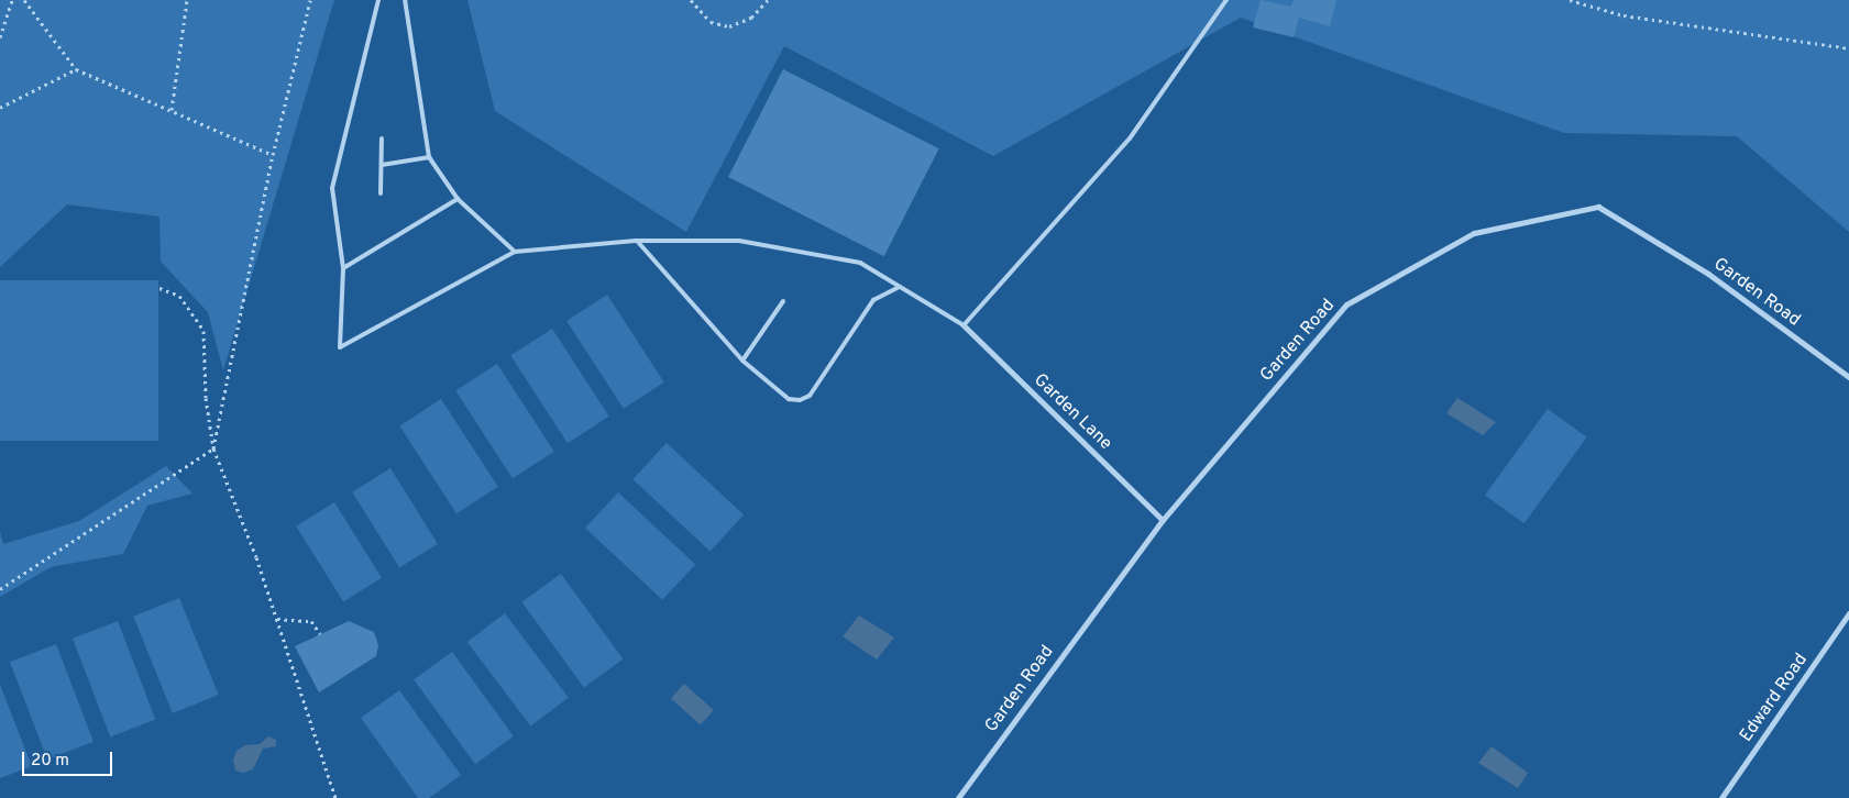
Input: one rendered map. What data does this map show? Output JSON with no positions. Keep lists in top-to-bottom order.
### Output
{
  "streets": {
    "street": ["Garden Road", "Garden Lane", "Edward Road"]
  },
  "crossings": [
    ["Garden Road", "Garden Lane"]
  ],
  "scale_bar": "20 m"
}
